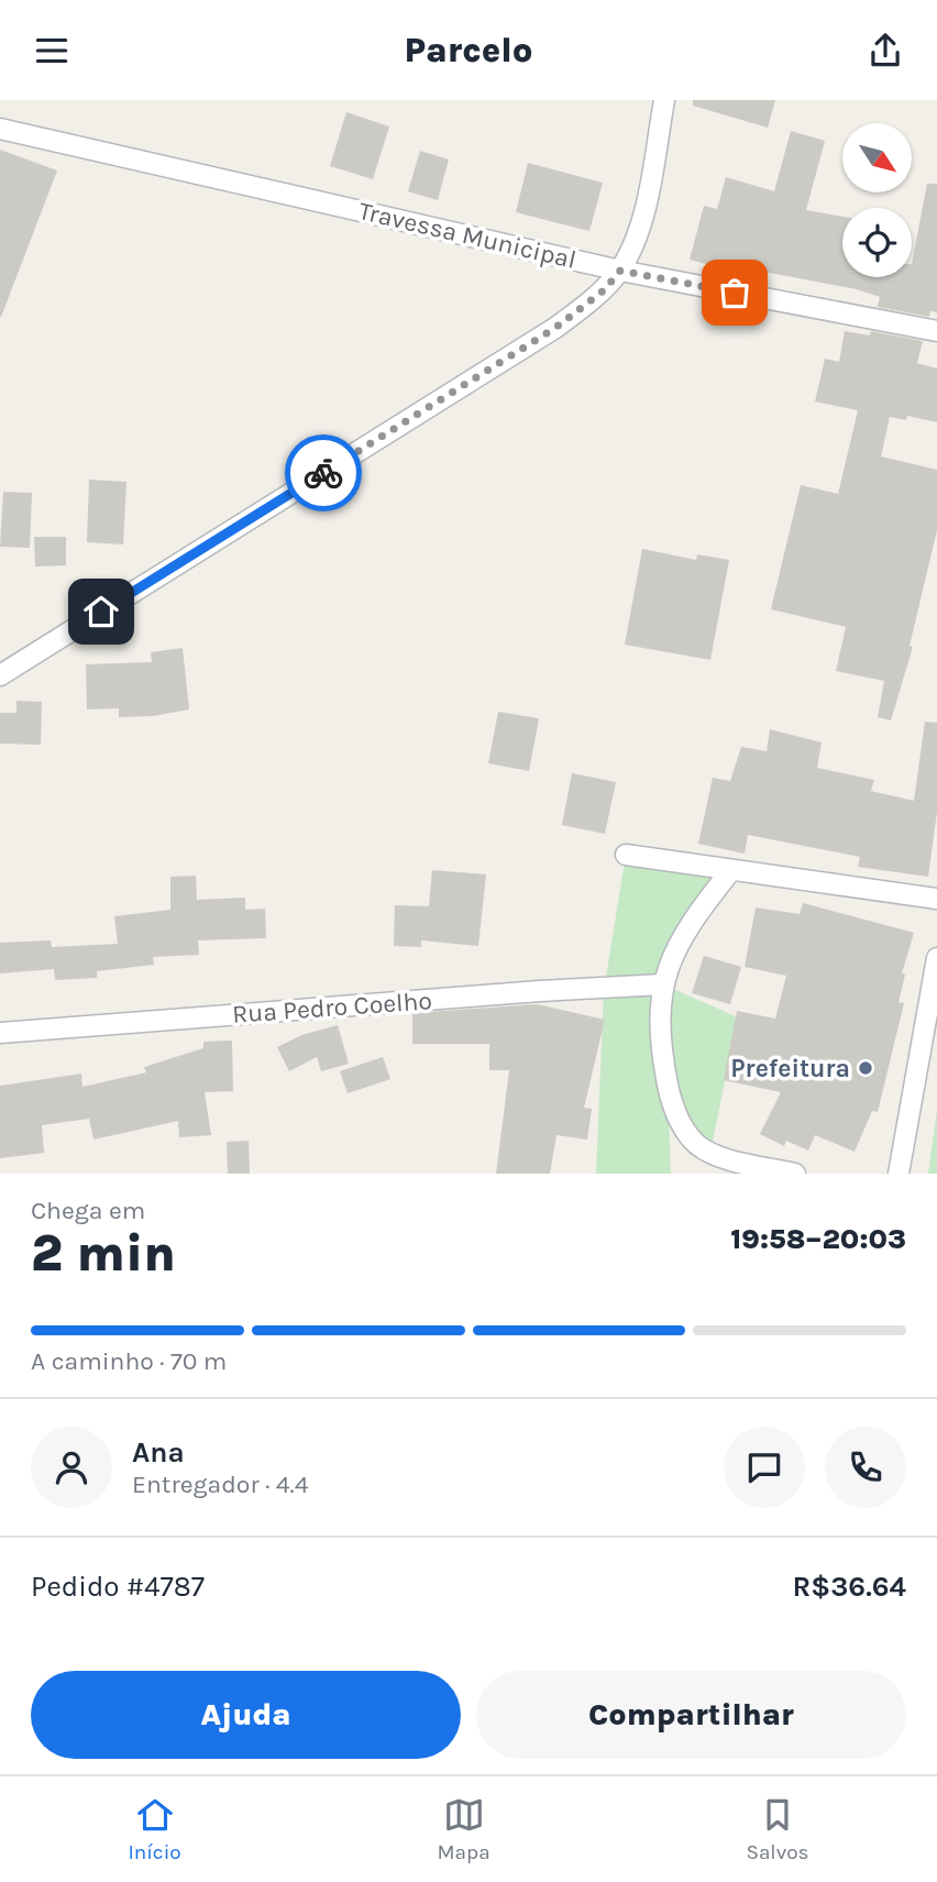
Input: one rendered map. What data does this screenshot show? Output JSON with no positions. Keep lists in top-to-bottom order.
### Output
{
  "streets": {
    "street": ["Travessa Municipal", "Rua Pedro Coelho"]
  },
  "places": ["Prefeitura"],
  "north": "bottom right",
  "page": {
    "header": "Parcelo",
    "heading": ["2 min", "Chega em", "19:58–20:03"],
    "panel": [
      "Ana",
      "Entregador · 4.4",
      "Pedido #4787",
      "R$36.64"
    ],
    "bar": "A caminho · 70 m",
    "buttons": ["Ajuda", "Compartilhar"],
    "tabs": ["Início", "Mapa", "Salvos"]
  }
}
